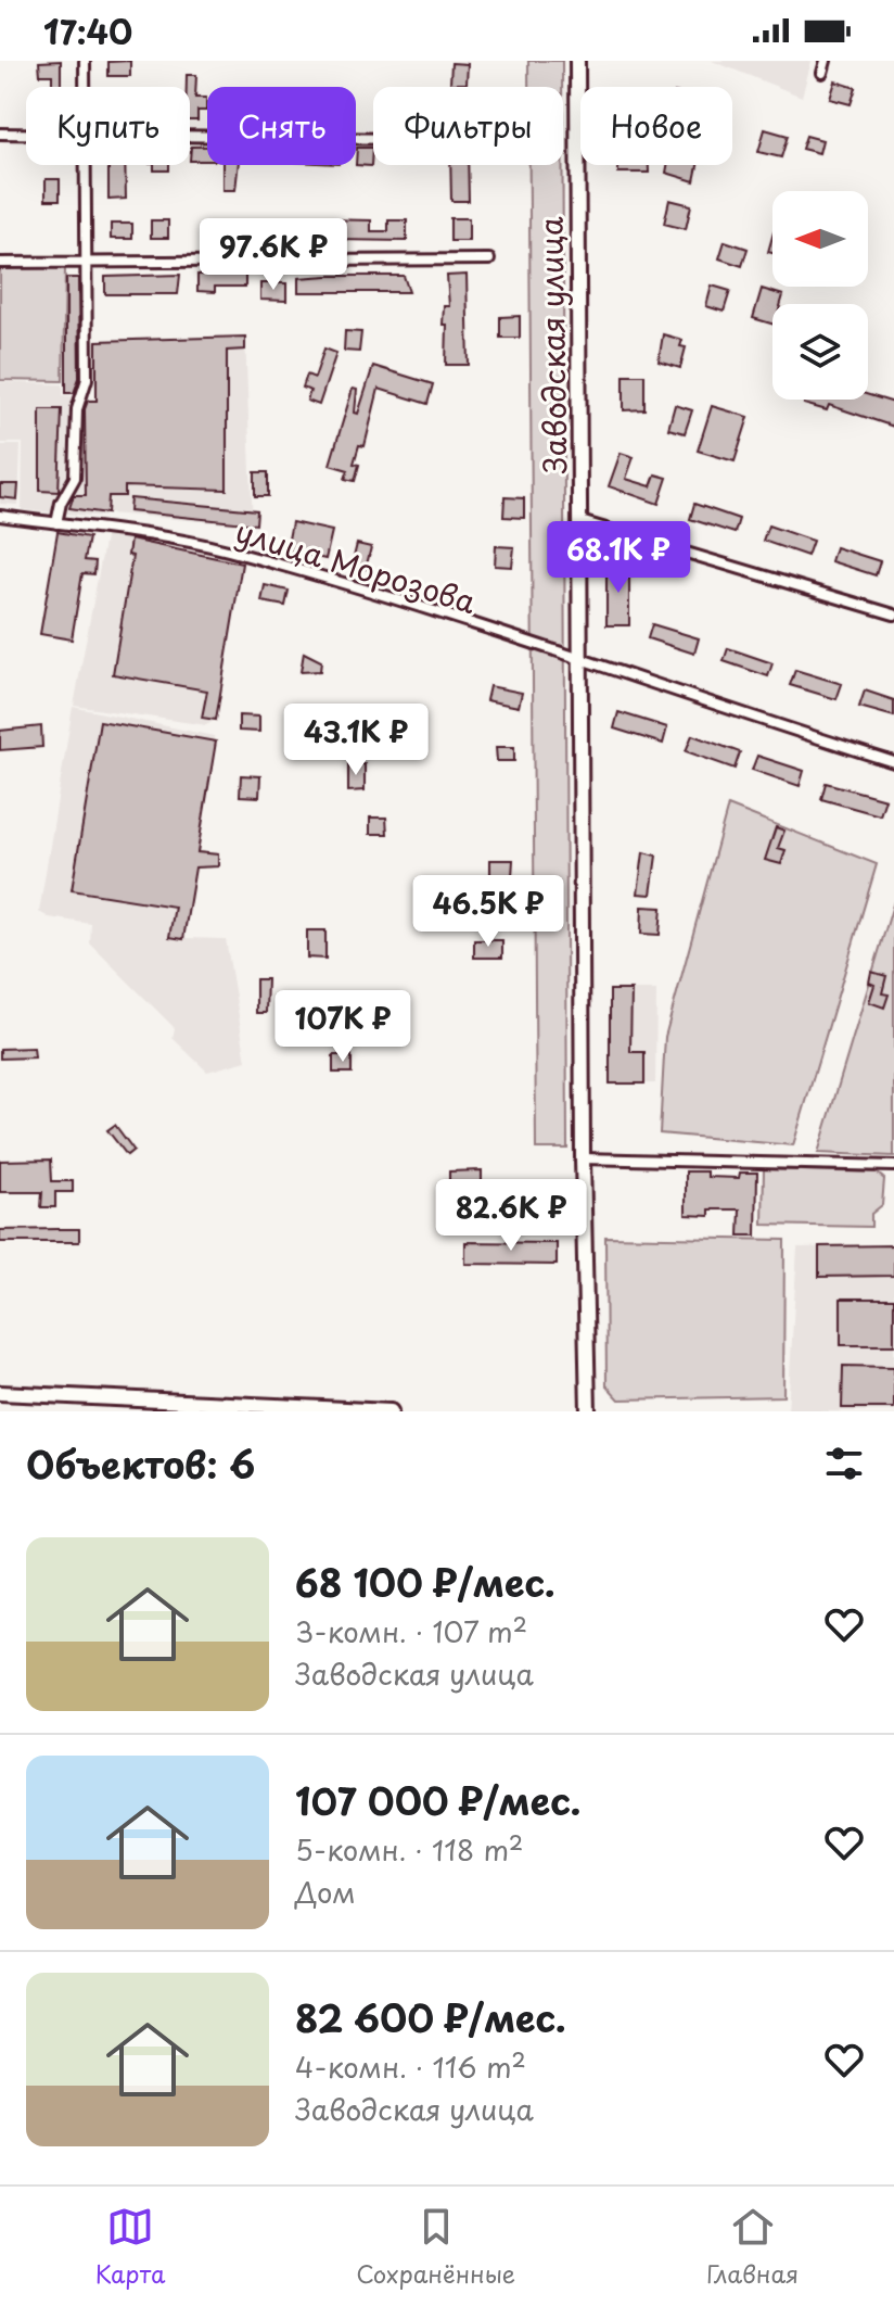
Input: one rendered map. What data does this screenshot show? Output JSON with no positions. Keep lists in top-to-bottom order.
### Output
{
  "streets": {
    "street": ["Заводская улица", "улица Морозова"]
  },
  "crossings": [
    ["Заводская улица", "улица Морозова"]
  ],
  "north": "left",
  "page": {
    "status": "17:40",
    "chip": [
      "Купить",
      "Снять",
      "Фильтры",
      "Новое"
    ],
    "price": [
      "97.6K ₽",
      "68.1K ₽",
      "43.1K ₽",
      "46.5K ₽",
      "107K ₽",
      "82.6K ₽"
    ],
    "heading": "Объектов: 6",
    "list": [
      {
        "name": "68 100 ₽/мес.",
        "note": "3-комн. · 107 m² · Заводская улица"
      },
      {
        "name": "107 000 ₽/мес.",
        "note": "5-комн. · 118 m² · Дом"
      },
      {
        "name": "82 600 ₽/мес.",
        "note": "4-комн. · 116 m² · Заводская улица"
      }
    ],
    "tabs": ["Карта", "Сохранённые", "Главная"]
  }
}
